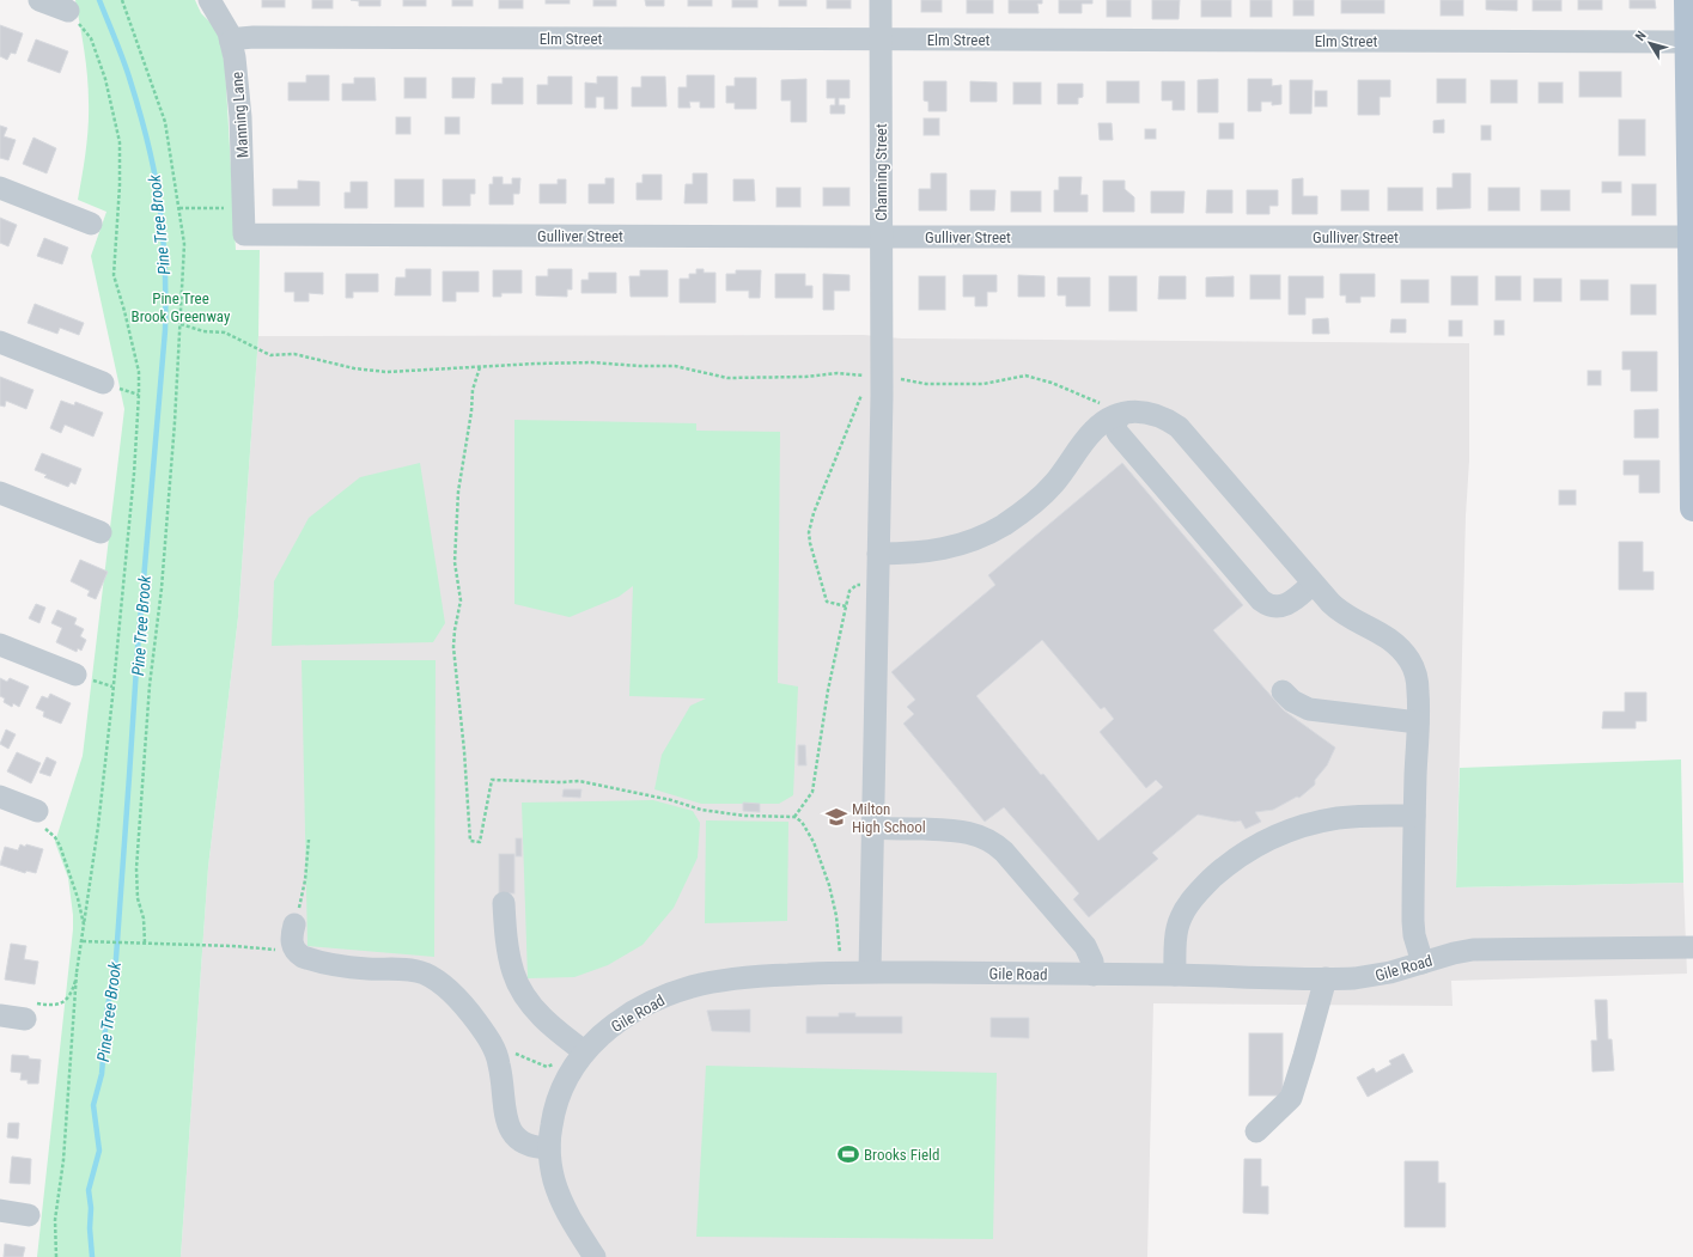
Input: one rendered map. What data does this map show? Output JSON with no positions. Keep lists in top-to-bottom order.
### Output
{
  "streets": {
    "street": [
      "Elm Street",
      "Manning Lane",
      "Channing Street",
      "Gulliver Street",
      "Gile Road"
    ]
  },
  "crossings": [
    ["Elm Street", "Manning Lane"],
    ["Elm Street", "Channing Street"],
    ["Manning Lane", "Gulliver Street"],
    ["Channing Street", "Gulliver Street"],
    ["Channing Street", "Gile Road"]
  ],
  "water": ["Pine Tree Brook"],
  "parks": ["Pine Tree Brook Greenway"],
  "places": {
    "school or university": ["Milton High School"],
    "sports": ["Brooks Field"]
  },
  "north": "top left"
}
